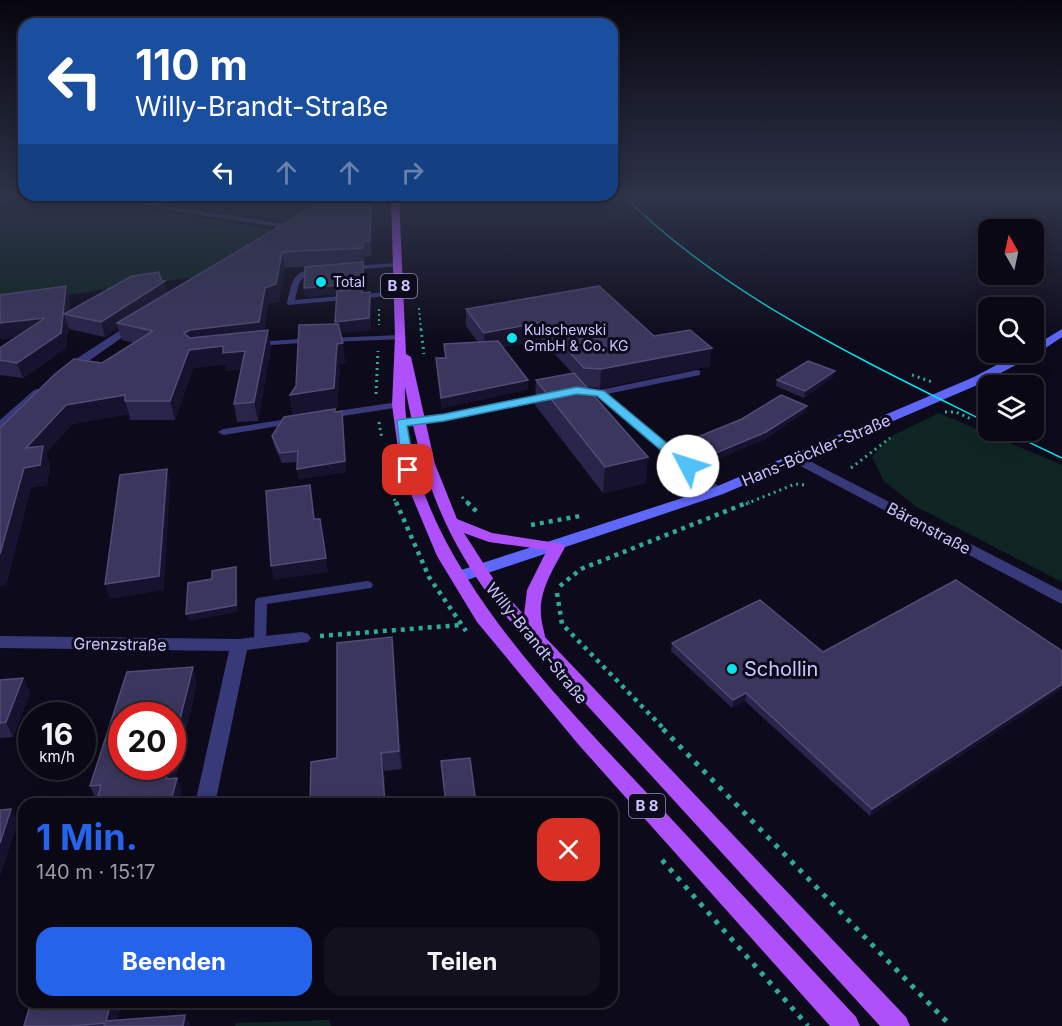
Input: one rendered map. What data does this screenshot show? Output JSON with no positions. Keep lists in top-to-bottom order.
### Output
{
  "streets": {
    "main road": ["B 8", "Hans-Böckler-Straße", "Willy-Brandt-Straße"],
    "street": ["Bärenstraße", "Grenzstraße"]
  },
  "crossings": [
    ["B 8", "Willy-Brandt-Straße"],
    ["Hans-Böckler-Straße", "Bärenstraße"],
    ["Hans-Böckler-Straße", "Willy-Brandt-Straße"]
  ],
  "places": ["Total", "Kulschewski GmbH & Co. KG", "Schollin"],
  "north": "top",
  "page": {
    "turn": ["110 m", "Willy-Brandt-Straße"],
    "speed": "16 km/h",
    "limit": "20",
    "heading": ["1 Min.", "140 m · 15:17"],
    "buttons": ["Beenden", "Teilen"]
  }
}
